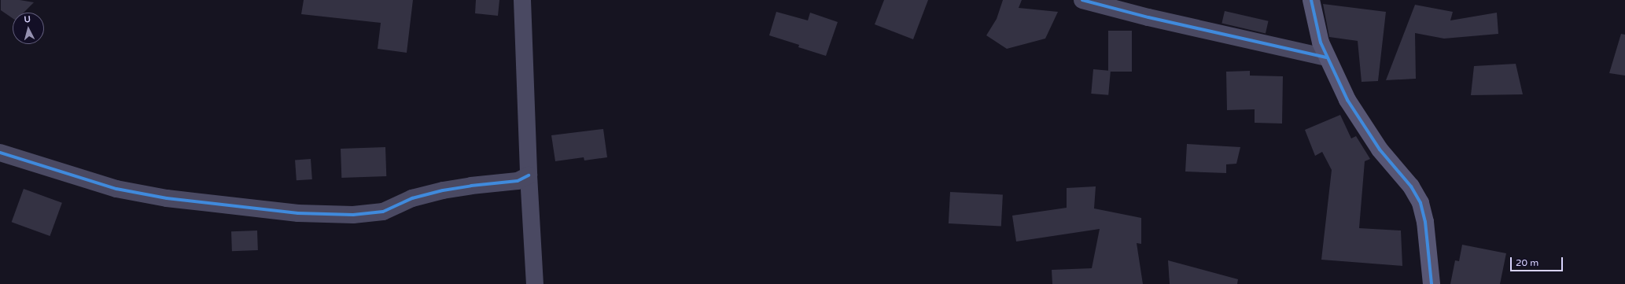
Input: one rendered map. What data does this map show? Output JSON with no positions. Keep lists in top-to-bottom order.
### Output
{
  "scale_bar": "20 m",
  "north": "top"
}
